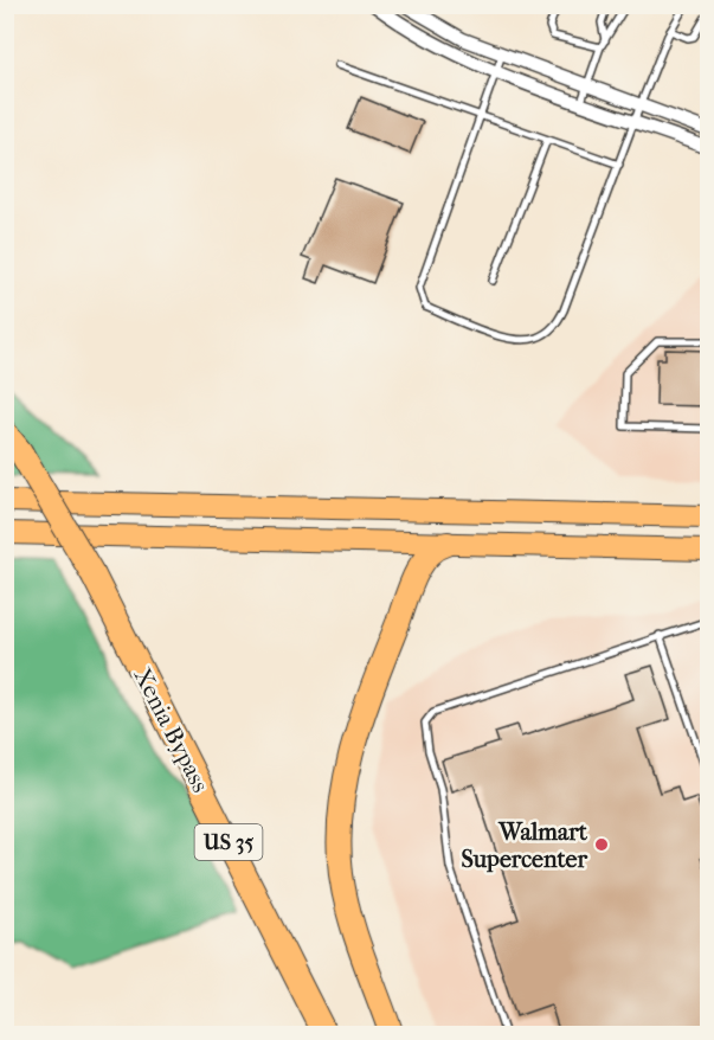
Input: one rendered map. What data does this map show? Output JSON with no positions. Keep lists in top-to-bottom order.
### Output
{
  "streets": {
    "highway": ["Xenia Bypass", "US 35"]
  },
  "places": ["Walmart Supercenter"]
}
